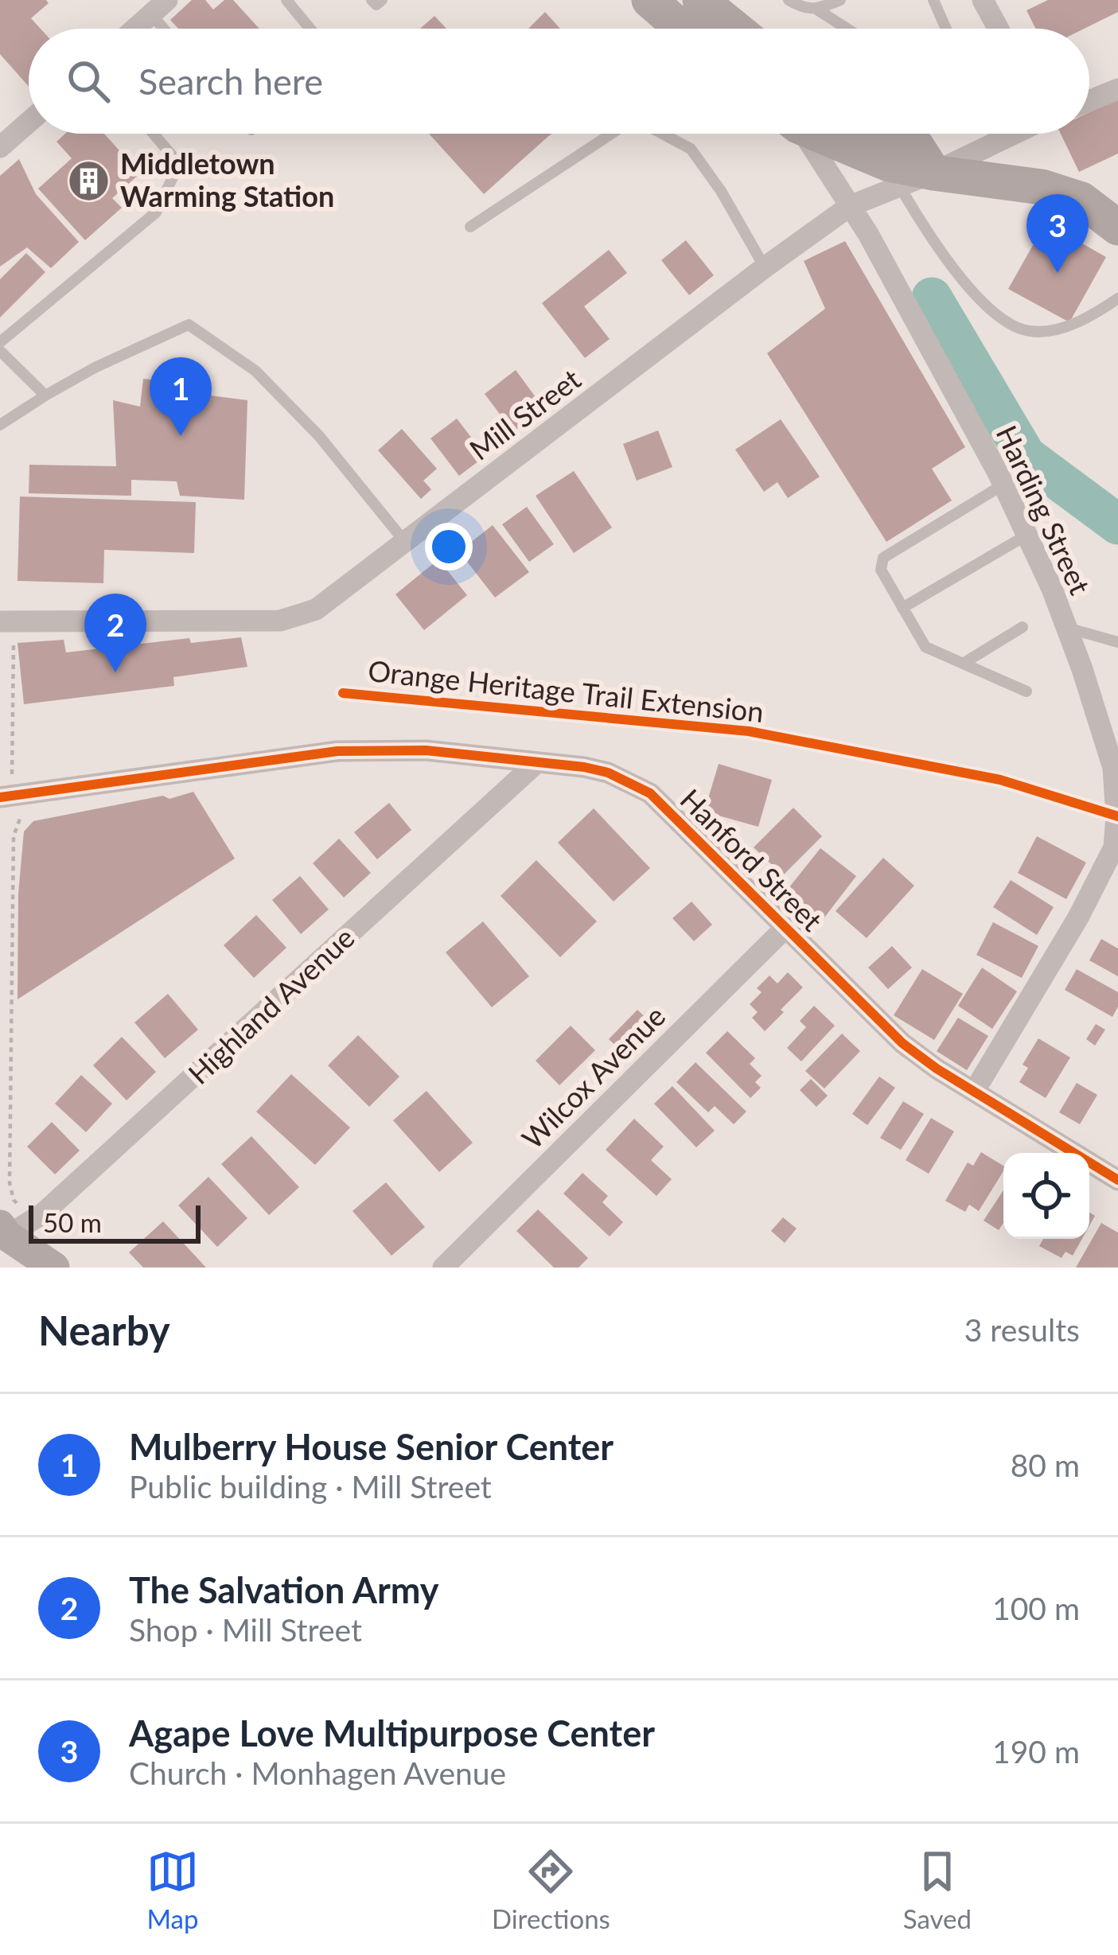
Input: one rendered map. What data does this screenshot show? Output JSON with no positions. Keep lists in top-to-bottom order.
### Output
{
  "streets": {
    "street": [
      "Mill Street",
      "Harding Street",
      "Hanford Street",
      "Highland Avenue",
      "Wilcox Avenue"
    ],
    "cycle path": ["Orange Heritage Trail Extension"]
  },
  "crossings": [
    ["Mill Street", "Harding Street"],
    ["Harding Street", "Hanford Street"],
    ["Hanford Street", "Highland Avenue"],
    ["Hanford Street", "Wilcox Avenue"]
  ],
  "places": {
    "building": ["Middletown Warming Station"]
  },
  "scale_bar": "50 m",
  "page": {
    "search": "Search here",
    "pins": ["3", "1", "2"],
    "scale": "50 m",
    "heading": ["Nearby", "3 results"],
    "list": [
      {
        "mark": "1",
        "name": "Mulberry House Senior Center",
        "note": "Public building · Mill Street",
        "value": "80 m"
      },
      {
        "mark": "2",
        "name": "The Salvation Army",
        "note": "Shop · Mill Street",
        "value": "100 m"
      },
      {
        "mark": "3",
        "name": "Agape Love Multipurpose Center",
        "note": "Church · Monhagen Avenue",
        "value": "190 m"
      }
    ],
    "nav": ["Map", "Directions", "Saved"]
  }
}
